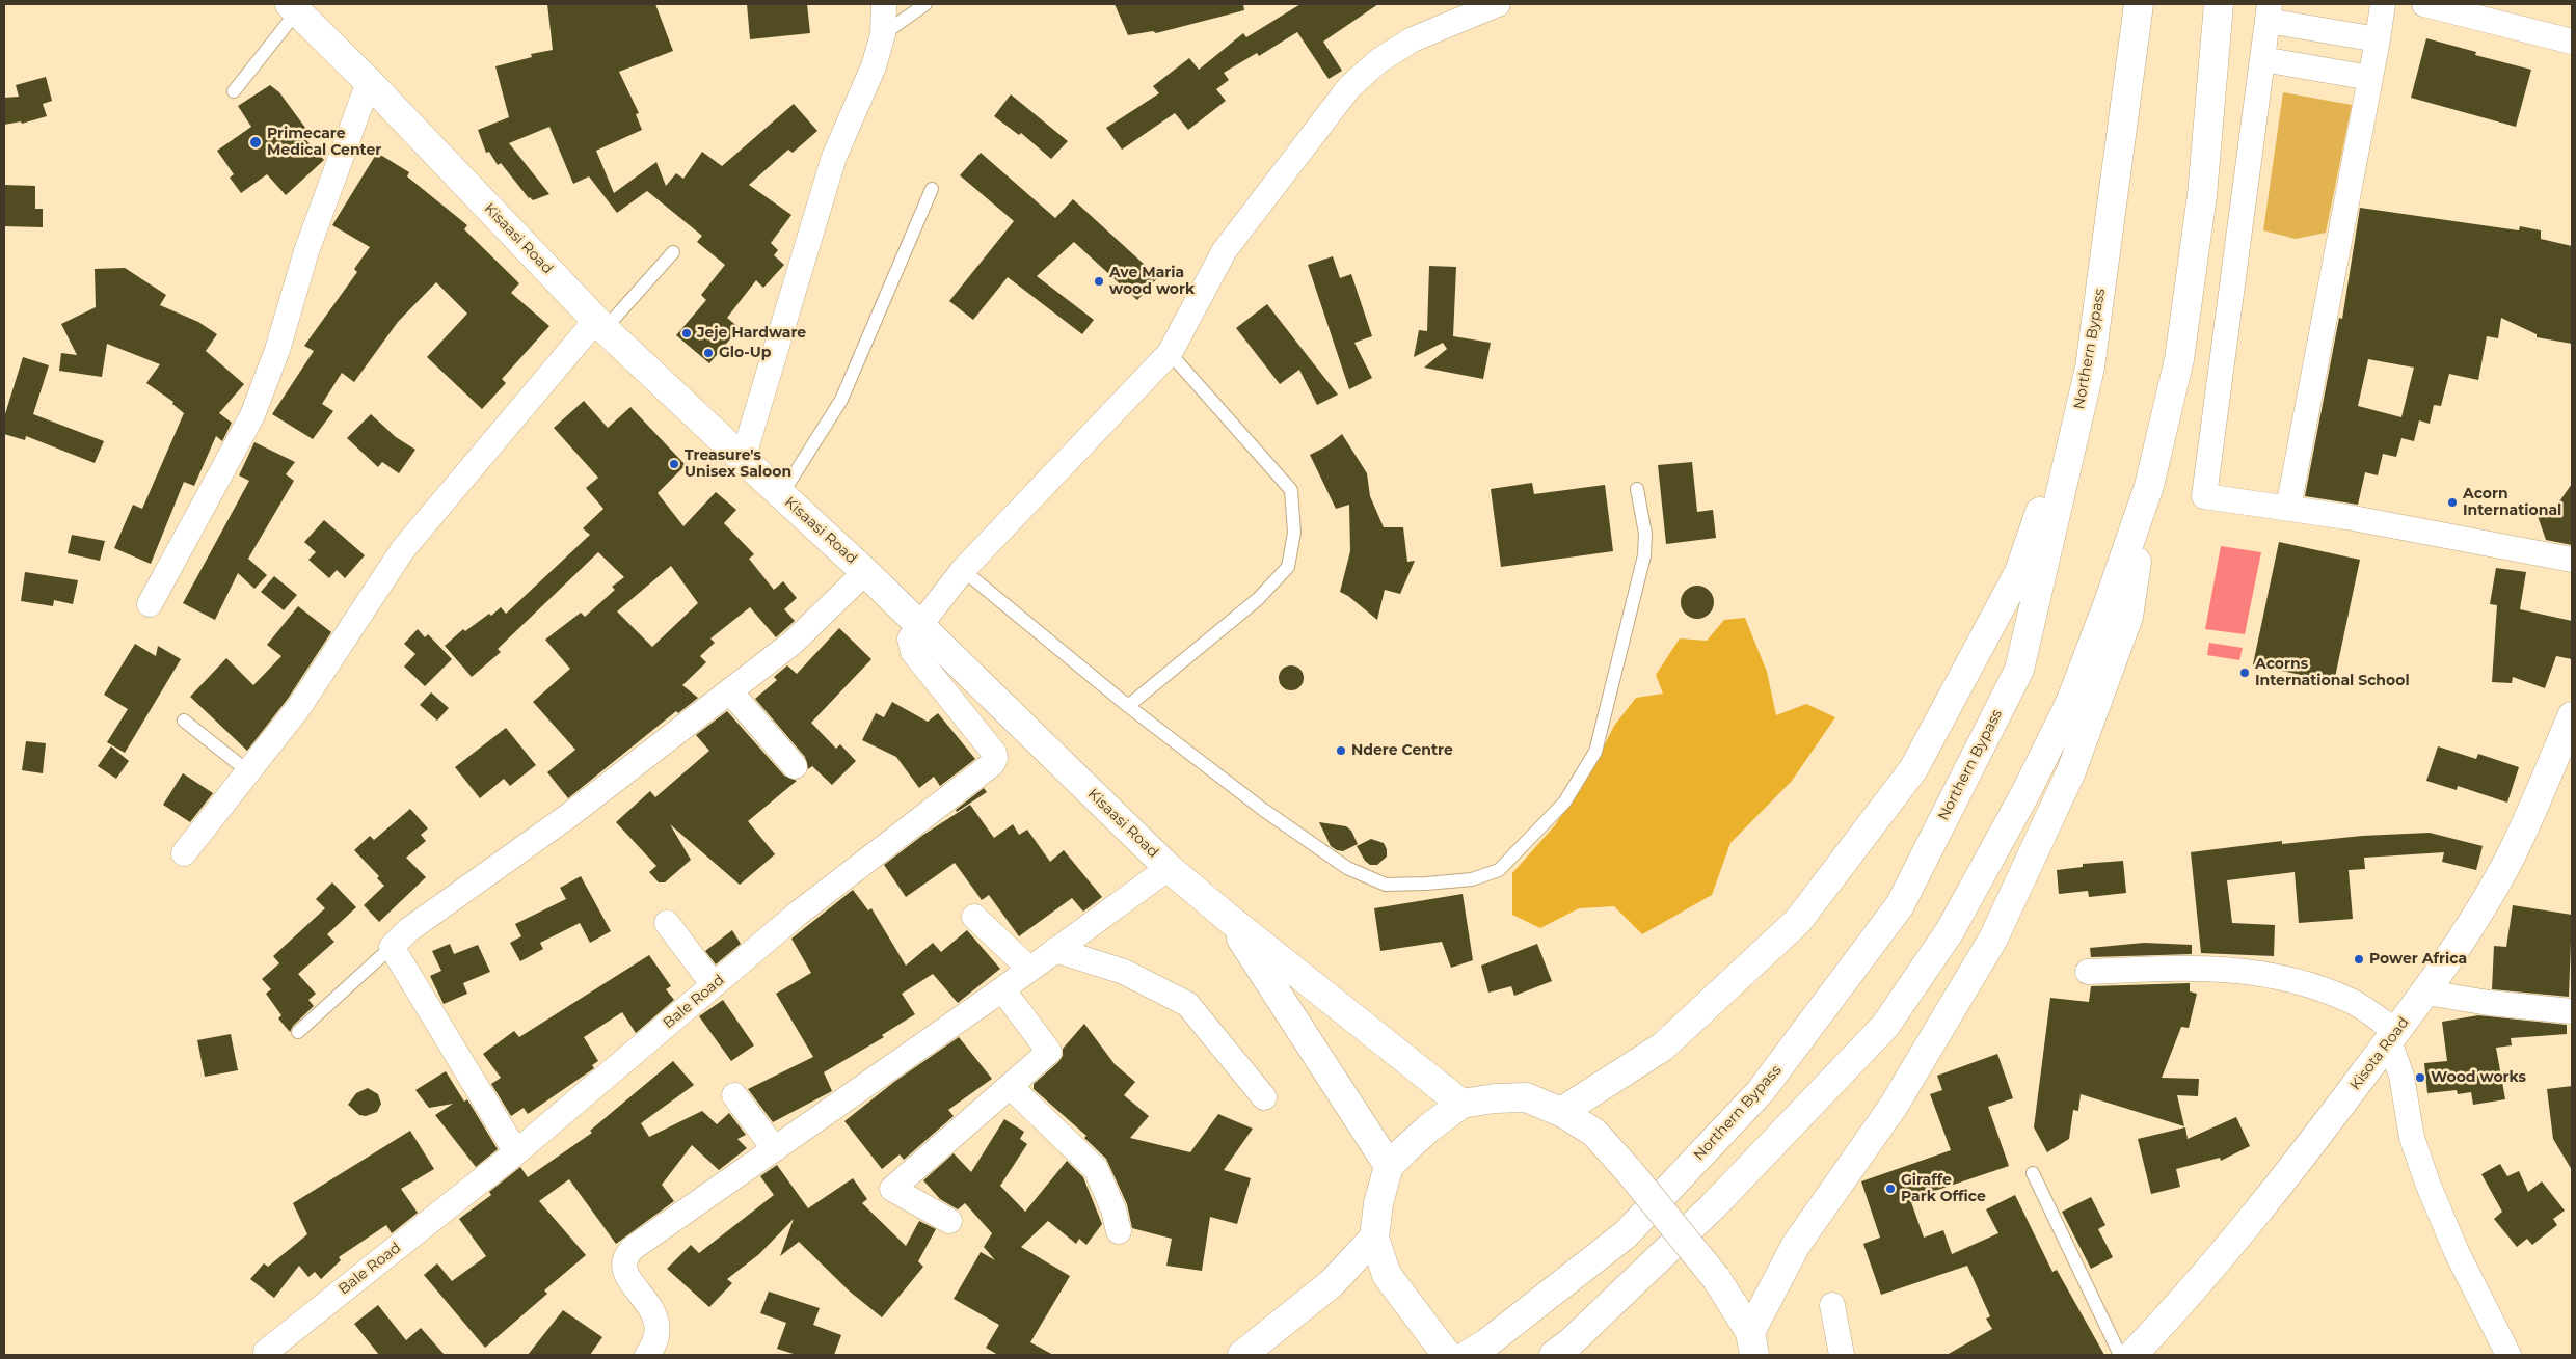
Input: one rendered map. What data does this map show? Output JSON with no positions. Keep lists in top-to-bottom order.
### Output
{
  "streets": {
    "main road": ["Kisaasi Road", "Northern Bypass", "Kisota Road"],
    "street": ["Bale Road"]
  },
  "crossings": [
    ["Kisaasi Road", "Bale Road"]
  ],
  "places": [
    "Primecare Medical Center",
    "Ave Maria wood work",
    "Jeje Hardware",
    "Glo-Up",
    "Treasure's Unisex Saloon",
    "Acorn International",
    "Acorns International School",
    "Ndere Centre",
    "Power Africa",
    "Wood works",
    "Giraffe Park Office"
  ]
}
